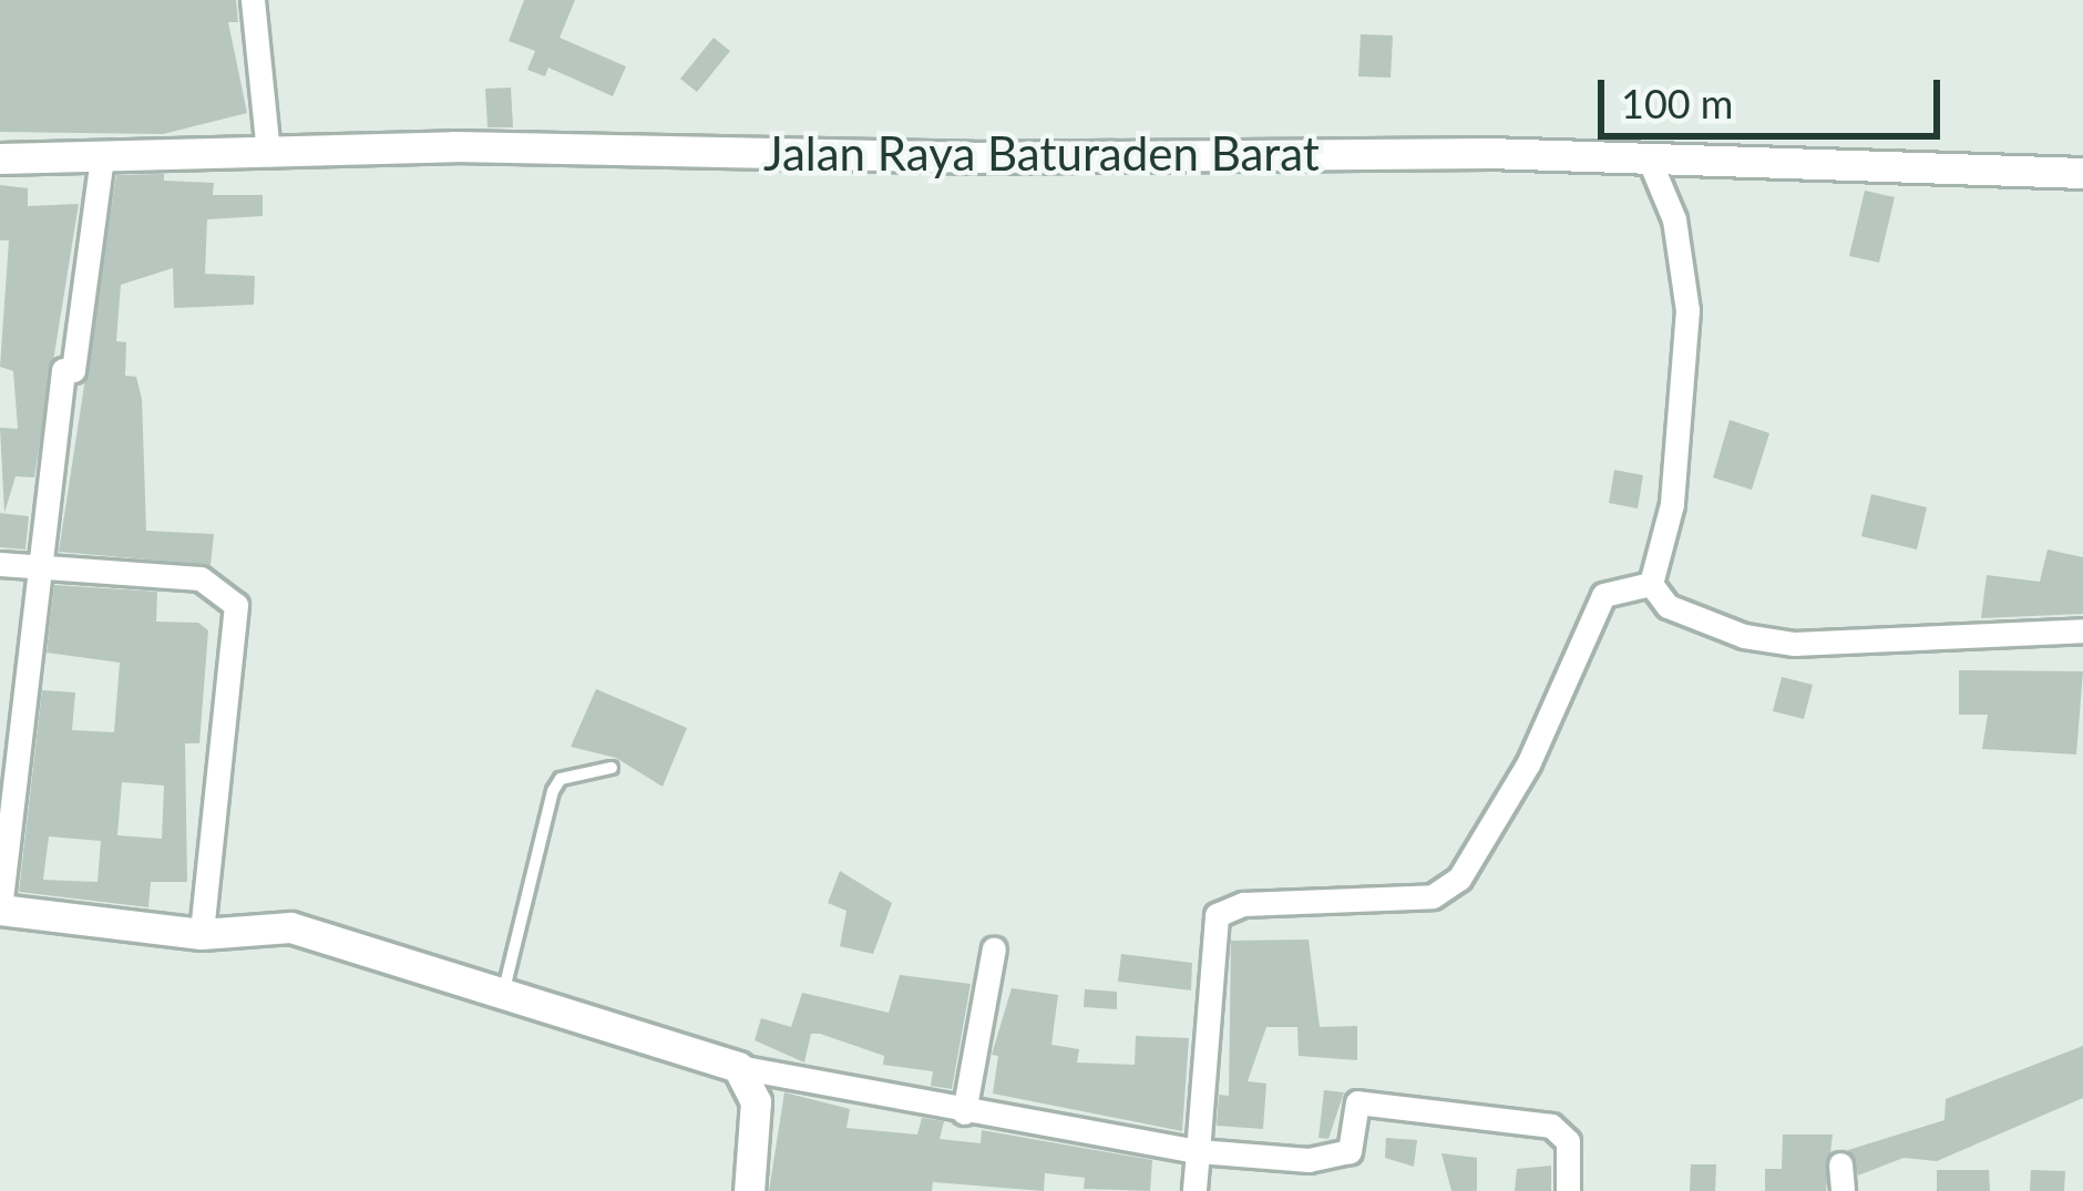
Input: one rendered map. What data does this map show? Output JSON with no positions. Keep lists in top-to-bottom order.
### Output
{
  "streets": {
    "street": ["Jalan Raya Baturaden Barat"]
  },
  "scale_bar": "100 m"
}
